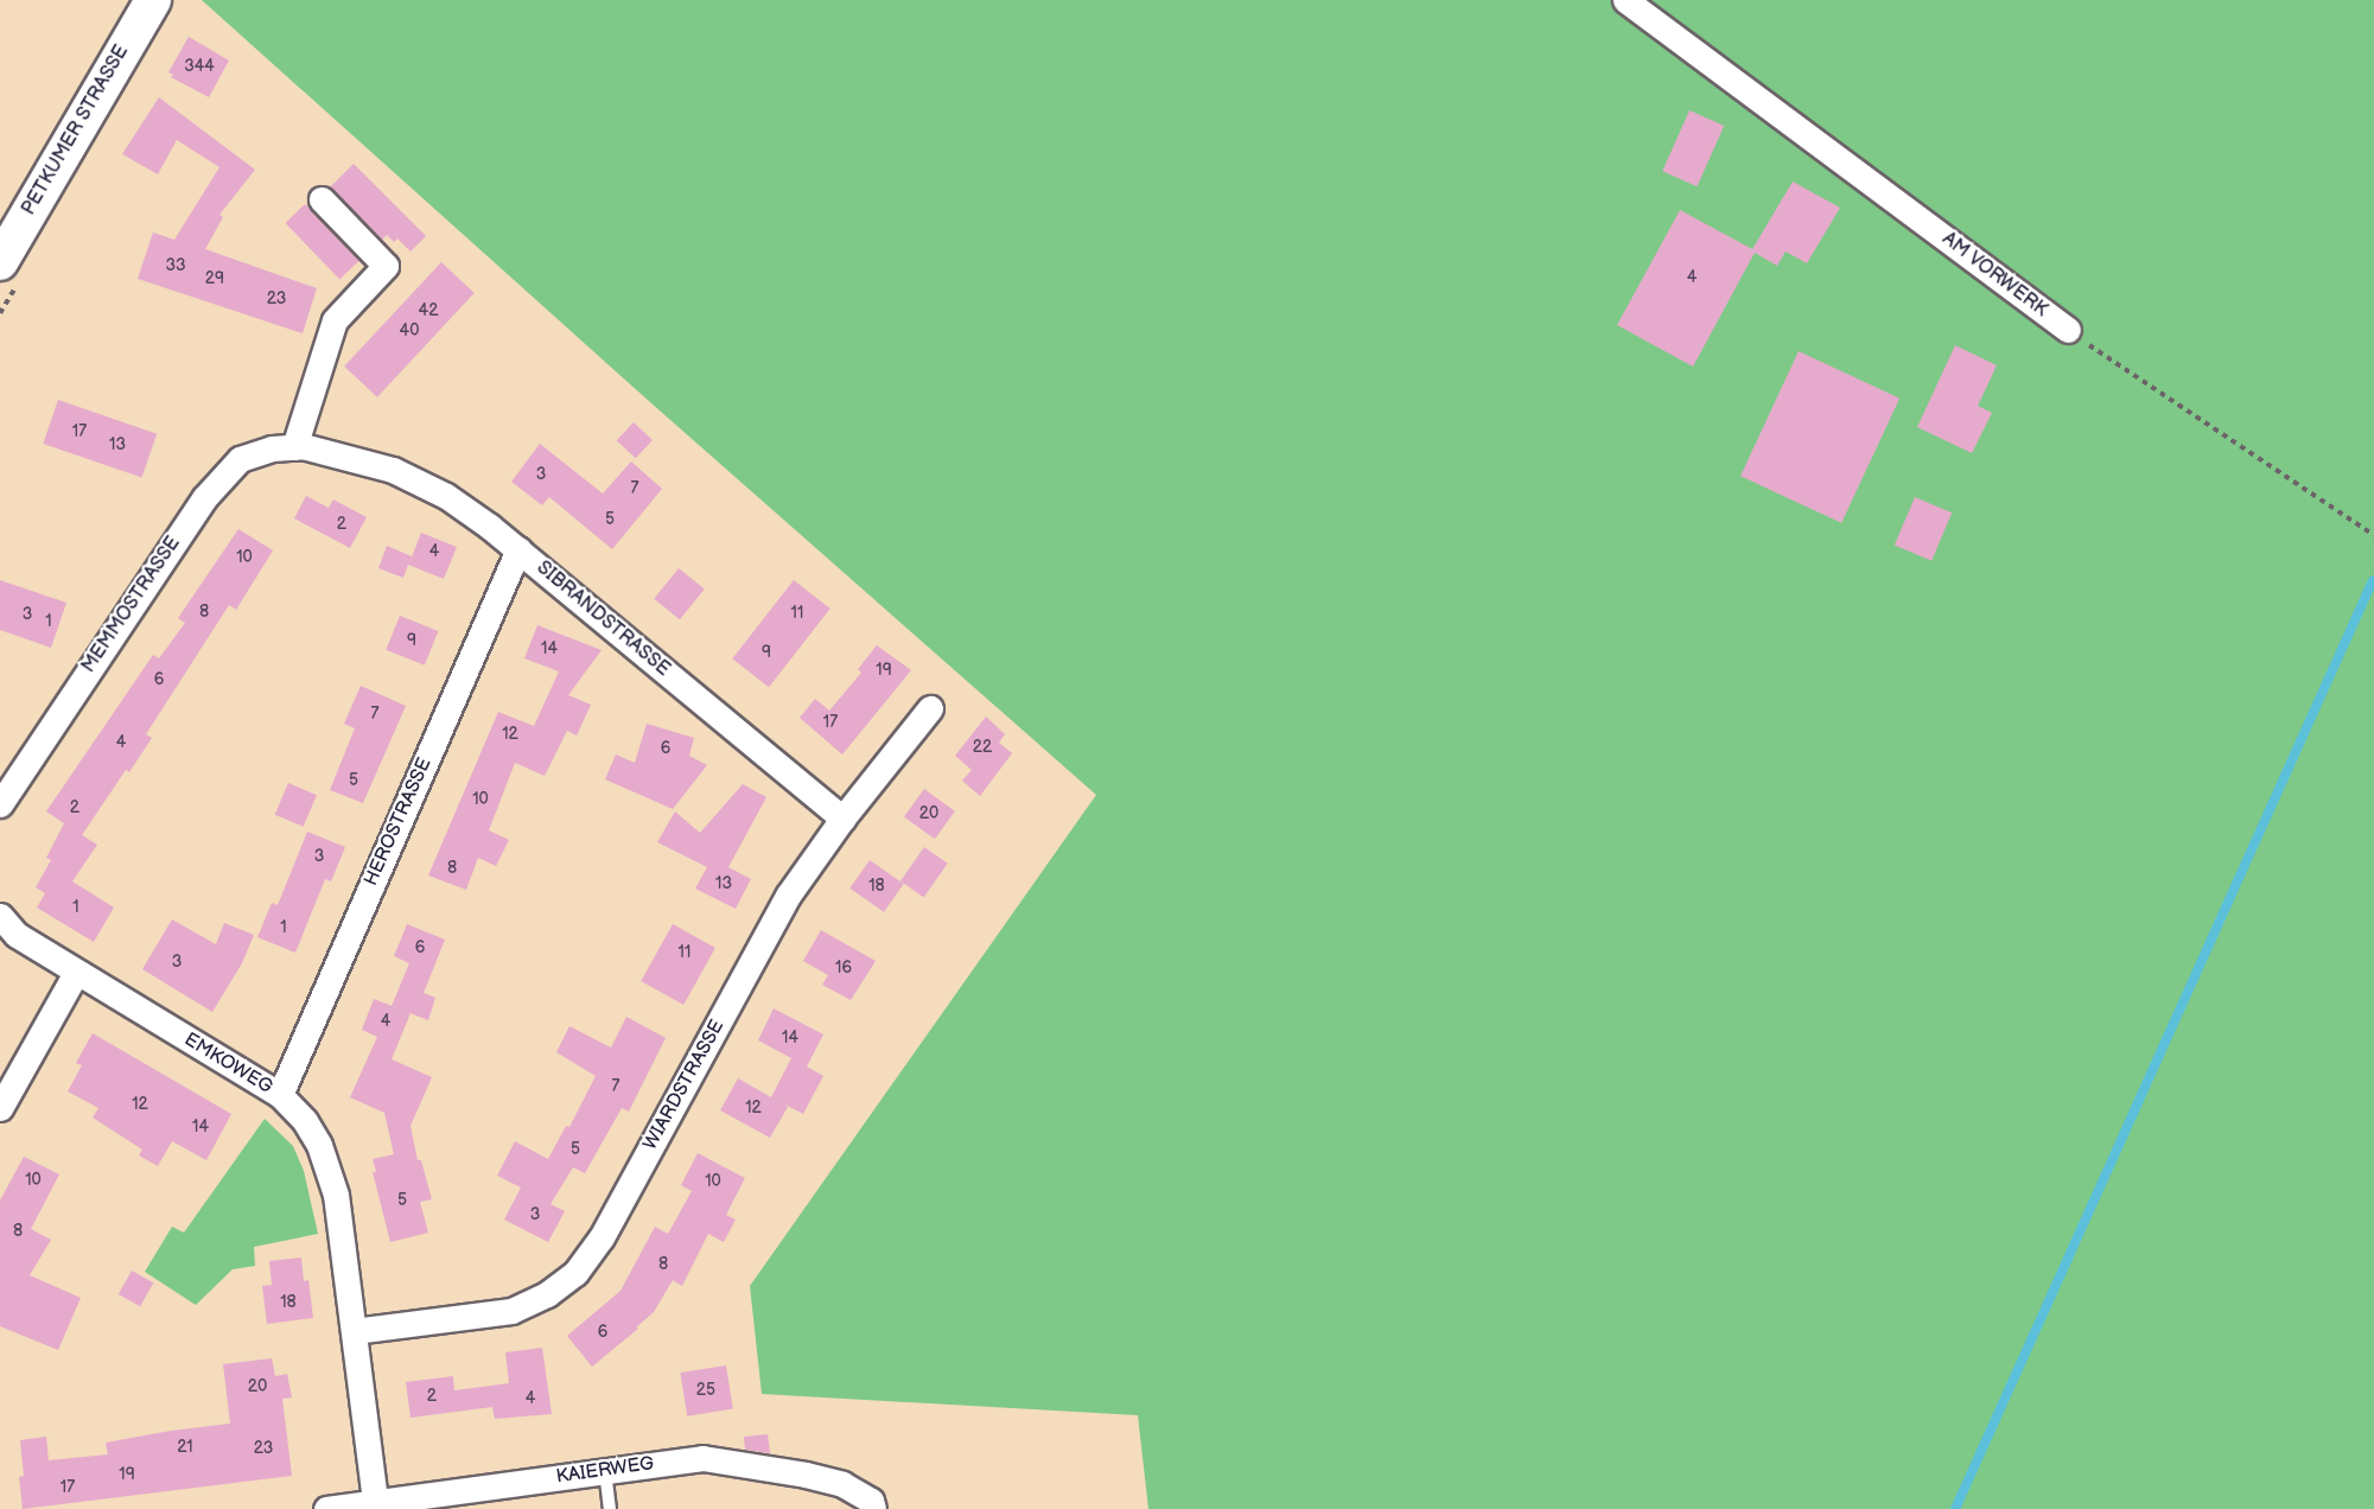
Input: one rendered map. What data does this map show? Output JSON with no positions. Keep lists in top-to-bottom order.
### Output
{
  "streets": {
    "main road": ["PETKUMER STRASSE"],
    "street": [
      "AM VORWERK",
      "MEMMOSTRASSE",
      "SIBRANDSTRASSE",
      "HEROSTRASSE",
      "EMKOWEG",
      "WIARDSTRASSE",
      "KAIERWEG"
    ]
  },
  "crossings": [
    ["MEMMOSTRASSE", "SIBRANDSTRASSE"],
    ["SIBRANDSTRASSE", "HEROSTRASSE"],
    ["SIBRANDSTRASSE", "WIARDSTRASSE"],
    ["HEROSTRASSE", "EMKOWEG"],
    ["EMKOWEG", "WIARDSTRASSE"],
    ["EMKOWEG", "KAIERWEG"]
  ],
  "house_numbers": [
    "344",
    "33",
    "4",
    "29",
    "23",
    "42",
    "40",
    "17",
    "13",
    "3",
    "7",
    "5",
    "2",
    "4",
    "10",
    "8",
    "11",
    "3",
    "1",
    "9",
    "14",
    "9",
    "19",
    "6",
    "7",
    "17",
    "12",
    "4",
    "22",
    "6",
    "5",
    "10",
    "2",
    "20",
    "3",
    "8",
    "13",
    "18",
    "1",
    "1",
    "6",
    "11",
    "3",
    "16",
    "4",
    "14",
    "7",
    "12",
    "12",
    "14",
    "5",
    "10",
    "10",
    "5",
    "3",
    "8",
    "8",
    "18",
    "6",
    "20",
    "25",
    "2",
    "4",
    "21",
    "23",
    "19",
    "17"
  ]
}
